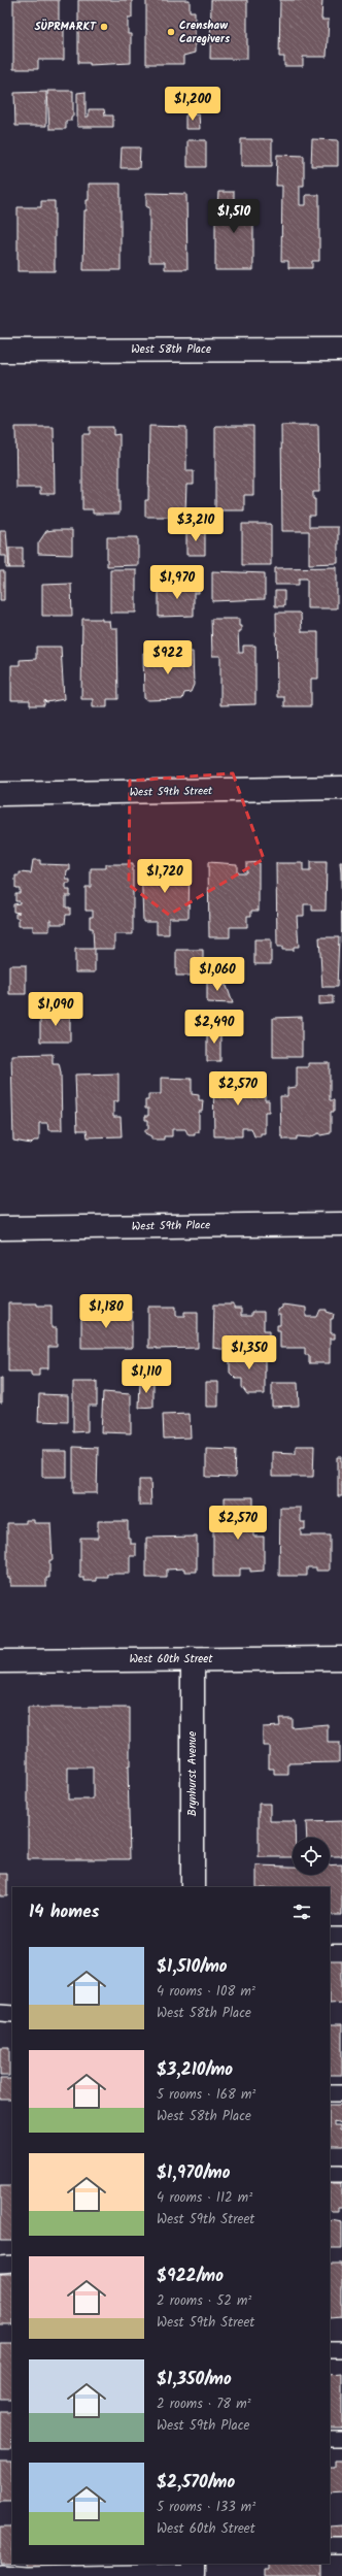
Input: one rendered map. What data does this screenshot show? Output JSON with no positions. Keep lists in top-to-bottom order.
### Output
{
  "streets": {
    "street": [
      "West 58th Place",
      "West 59th Street",
      "West 59th Place",
      "West 60th Street",
      "Brynhurst Avenue"
    ]
  },
  "crossings": [
    ["West 60th Street", "Brynhurst Avenue"]
  ],
  "places": ["SÜPRMARKT", "Crenshaw Caregivers"],
  "page": {
    "price": [
      "$1,200",
      "$1,510",
      "$3,210",
      "$1,970",
      "$922",
      "$1,720",
      "$1,060",
      "$1,090",
      "$2,490",
      "$2,570",
      "$1,180",
      "$1,350",
      "$1,110",
      "$2,570"
    ],
    "heading": "14 homes",
    "list": [
      {
        "name": "$1,510/mo",
        "note": "4 rooms · 108 m² · West 58th Place"
      },
      {
        "name": "$3,210/mo",
        "note": "5 rooms · 168 m² · West 58th Place"
      },
      {
        "name": "$1,970/mo",
        "note": "4 rooms · 112 m² · West 59th Street"
      },
      {
        "name": "$922/mo",
        "note": "2 rooms · 52 m² · West 59th Street"
      },
      {
        "name": "$1,350/mo",
        "note": "2 rooms · 78 m² · West 59th Place"
      },
      {
        "name": "$2,570/mo",
        "note": "5 rooms · 133 m² · West 60th Street"
      }
    ]
  }
}
